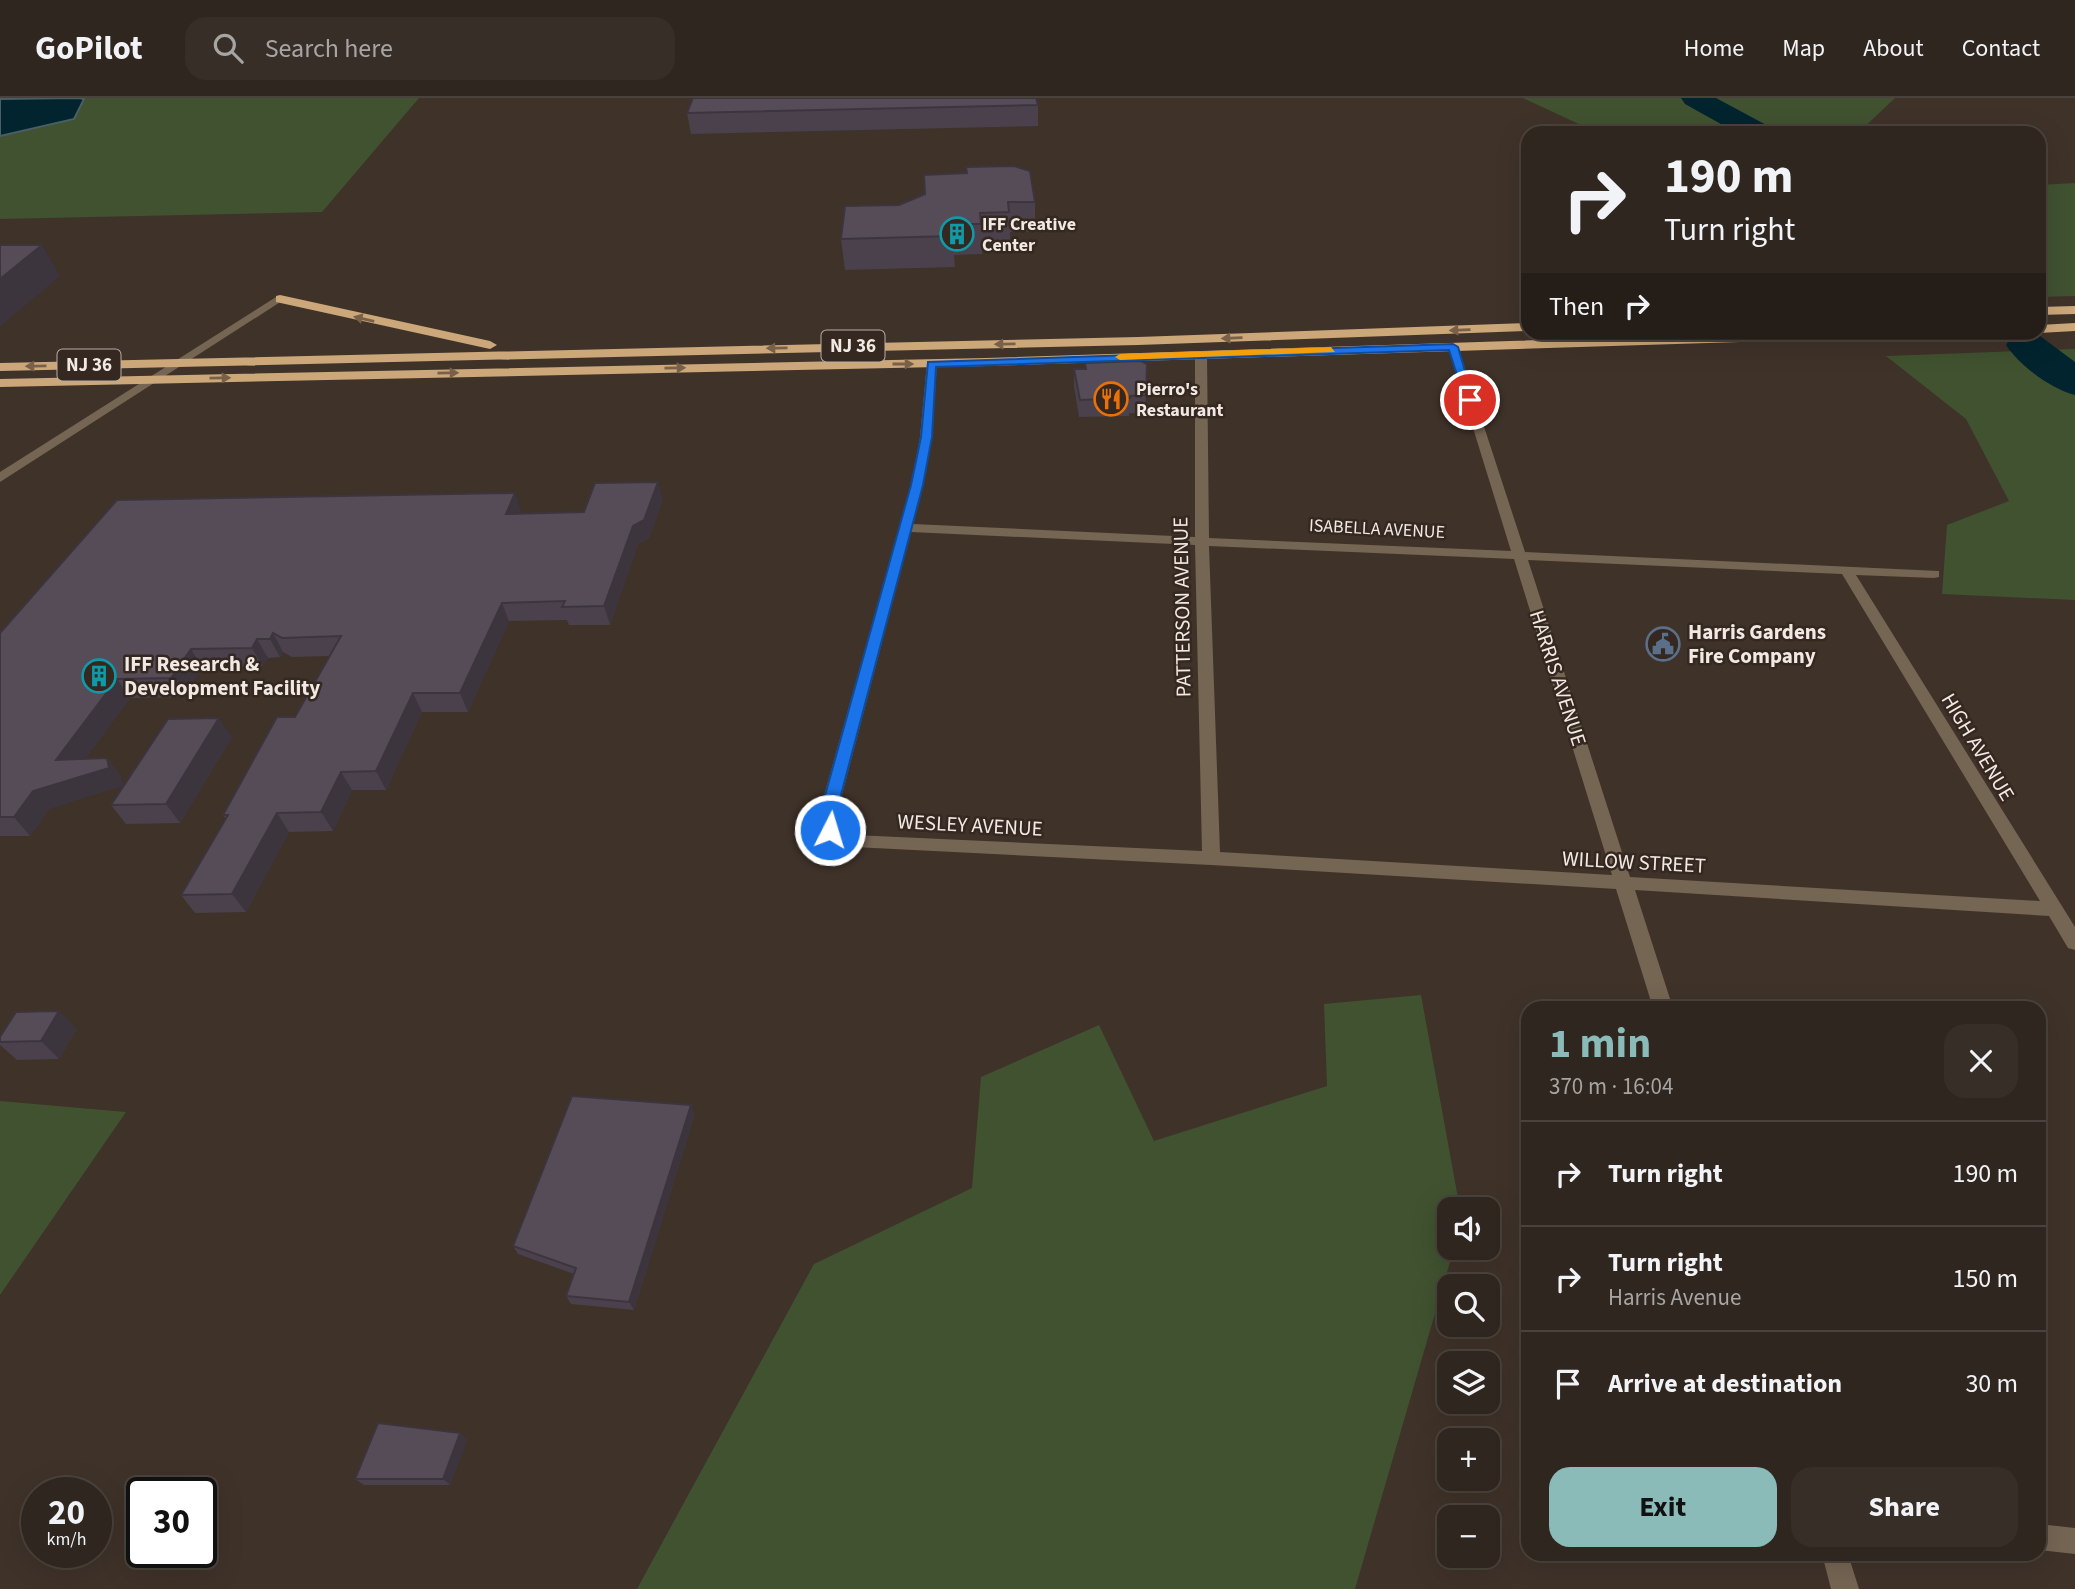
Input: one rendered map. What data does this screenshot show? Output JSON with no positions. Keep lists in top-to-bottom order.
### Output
{
  "streets": {
    "highway": ["NJ 36"],
    "street": [
      "ISABELLA AVENUE",
      "PATTERSON AVENUE",
      "HARRIS AVENUE",
      "HIGH AVENUE",
      "WESLEY AVENUE",
      "WILLOW STREET"
    ]
  },
  "crossings": [
    ["NJ 36", "PATTERSON AVENUE"],
    ["NJ 36", "HARRIS AVENUE"],
    ["NJ 36", "WESLEY AVENUE"],
    ["ISABELLA AVENUE", "PATTERSON AVENUE"],
    ["ISABELLA AVENUE", "HARRIS AVENUE"],
    ["ISABELLA AVENUE", "HIGH AVENUE"],
    ["ISABELLA AVENUE", "WESLEY AVENUE"],
    ["PATTERSON AVENUE", "WESLEY AVENUE"],
    ["PATTERSON AVENUE", "WILLOW STREET"],
    ["HARRIS AVENUE", "WILLOW STREET"],
    ["HIGH AVENUE", "WILLOW STREET"],
    ["WESLEY AVENUE", "WILLOW STREET"]
  ],
  "places": {
    "building": ["IFF Creative Center", "IFF Research & Development Facility"],
    "restaurant": ["Pierro's Restaurant"],
    "public building": ["Harris Gardens Fire Company"]
  },
  "page": {
    "header": "GoPilot",
    "search": "Search here",
    "nav": [
      "Home",
      "Map",
      "About",
      "Contact"
    ],
    "turn": ["190 m", "Turn right"],
    "then": "Then",
    "heading": ["1 min", "370 m · 16:04"],
    "list": [
      {
        "name": "Turn right",
        "value": "190 m"
      },
      {
        "name": "Turn right",
        "note": "Harris Avenue",
        "value": "150 m"
      },
      {
        "name": "Arrive at destination",
        "value": "30 m"
      }
    ],
    "map_buttons": ["+", "−"],
    "buttons": ["Exit", "Share"],
    "speed": "20 km/h",
    "limit": "30"
  }
}
